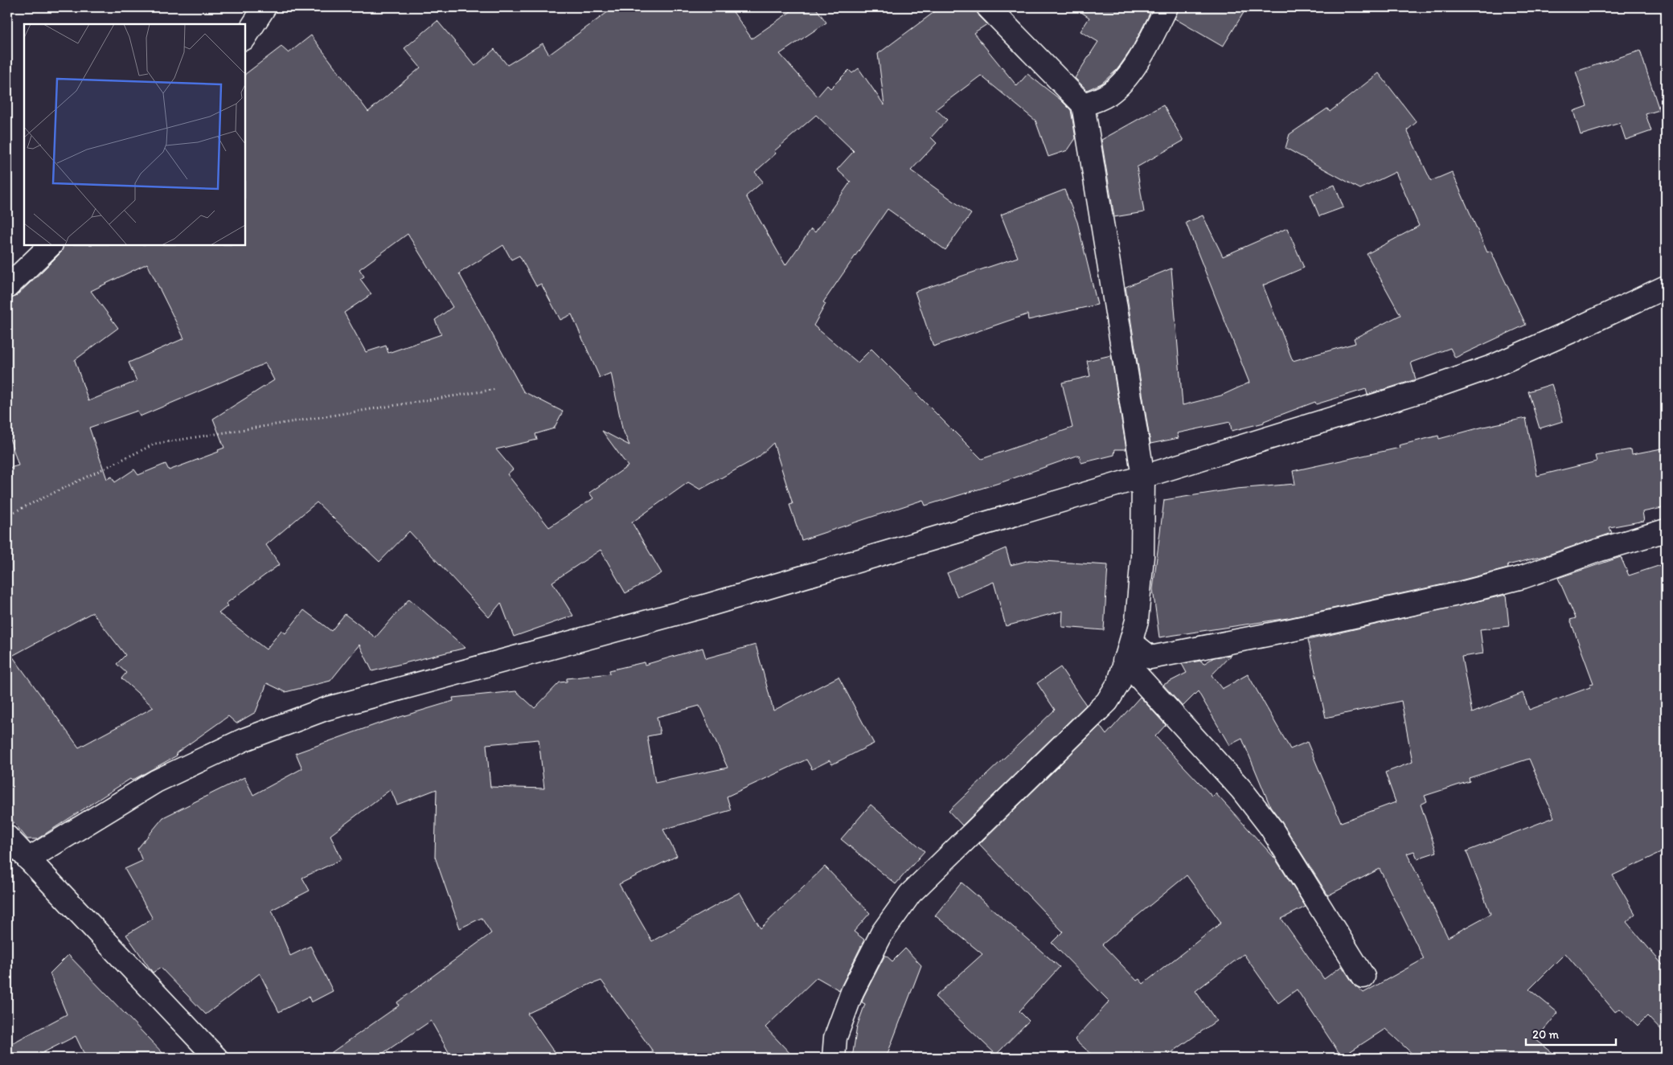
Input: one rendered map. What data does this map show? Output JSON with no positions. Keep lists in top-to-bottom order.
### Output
{
  "scale_bar": "20 m"
}
